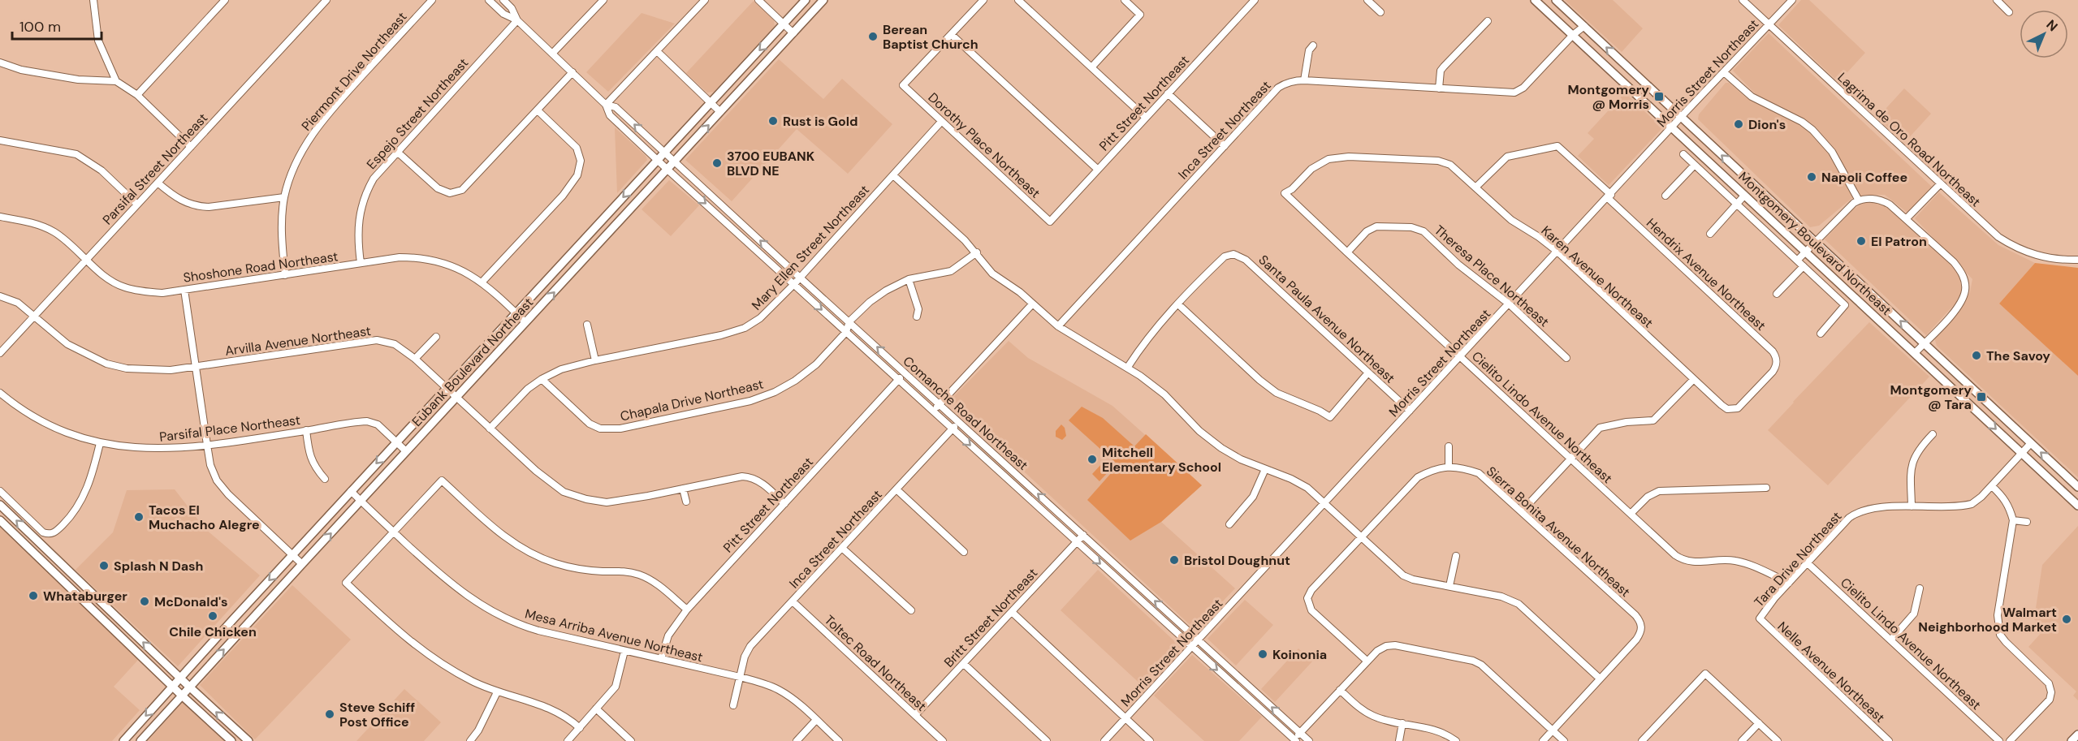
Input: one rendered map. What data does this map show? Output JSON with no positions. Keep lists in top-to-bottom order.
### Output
{
  "streets": {
    "main road": ["Montgomery Boulevard Northeast", "Eubank Boulevard Northeast"],
    "street": [
      "Piermont Drive Northeast",
      "Morris Street Northeast",
      "Pitt Street Northeast",
      "Espejo Street Northeast",
      "Inca Street Northeast",
      "Lagrima de Oro Road Northeast",
      "Dorothy Place Northeast",
      "Parsifal Street Northeast",
      "Mary Ellen Street Northeast",
      "Shoshone Road Northeast",
      "Hendrix Avenue Northeast",
      "Theresa Place Northeast",
      "Karen Avenue Northeast",
      "Santa Paula Avenue Northeast",
      "Arvilla Avenue Northeast",
      "Chapala Drive Northeast",
      "Comanche Road Northeast",
      "Cielito Lindo Avenue Northeast",
      "Parsifal Place Northeast",
      "Sierra Bonita Avenue Northeast",
      "Tara Drive Northeast",
      "Britt Street Northeast",
      "Mesa Arriba Avenue Northeast",
      "Toltec Road Northeast",
      "Nelle Avenue Northeast"
    ]
  },
  "crossings": [
    ["Piermont Drive Northeast", "Shoshone Road Northeast"],
    ["Morris Street Northeast", "Lagrima de Oro Road Northeast"],
    ["Morris Street Northeast", "Montgomery Boulevard Northeast"],
    ["Morris Street Northeast", "Hendrix Avenue Northeast"],
    ["Morris Street Northeast", "Theresa Place Northeast"],
    ["Morris Street Northeast", "Karen Avenue Northeast"],
    ["Morris Street Northeast", "Santa Paula Avenue Northeast"],
    ["Morris Street Northeast", "Comanche Road Northeast"],
    ["Morris Street Northeast", "Cielito Lindo Avenue Northeast"],
    ["Pitt Street Northeast", "Dorothy Place Northeast"],
    ["Pitt Street Northeast", "Arvilla Avenue Northeast"],
    ["Pitt Street Northeast", "Comanche Road Northeast"],
    ["Pitt Street Northeast", "Mesa Arriba Avenue Northeast"],
    ["Espejo Street Northeast", "Shoshone Road Northeast"],
    ["Espejo Street Northeast", "Comanche Road Northeast"],
    ["Inca Street Northeast", "Montgomery Boulevard Northeast"],
    ["Inca Street Northeast", "Comanche Road Northeast"],
    ["Inca Street Northeast", "Mesa Arriba Avenue Northeast"],
    ["Inca Street Northeast", "Toltec Road Northeast"],
    ["Dorothy Place Northeast", "Mary Ellen Street Northeast"],
    ["Parsifal Street Northeast", "Shoshone Road Northeast"],
    ["Parsifal Street Northeast", "Arvilla Avenue Northeast"],
    ["Montgomery Boulevard Northeast", "Tara Drive Northeast"],
    ["Mary Ellen Street Northeast", "Arvilla Avenue Northeast"],
    ["Mary Ellen Street Northeast", "Chapala Drive Northeast"],
    ["Mary Ellen Street Northeast", "Comanche Road Northeast"],
    ["Shoshone Road Northeast", "Eubank Boulevard Northeast"],
    ["Hendrix Avenue Northeast", "Karen Avenue Northeast"],
    ["Theresa Place Northeast", "Cielito Lindo Avenue Northeast"],
    ["Karen Avenue Northeast", "Cielito Lindo Avenue Northeast"],
    ["Arvilla Avenue Northeast", "Eubank Boulevard Northeast"],
    ["Eubank Boulevard Northeast", "Comanche Road Northeast"],
    ["Eubank Boulevard Northeast", "Parsifal Place Northeast"],
    ["Eubank Boulevard Northeast", "Mesa Arriba Avenue Northeast"],
    ["Chapala Drive Northeast", "Comanche Road Northeast"],
    ["Comanche Road Northeast", "Britt Street Northeast"],
    ["Cielito Lindo Avenue Northeast", "Tara Drive Northeast"],
    ["Tara Drive Northeast", "Nelle Avenue Northeast"],
    ["Britt Street Northeast", "Toltec Road Northeast"]
  ],
  "places": {
    "other": [
      "Berean Baptist Church",
      "Rust is Gold",
      "Dion's",
      "3700 EUBANK BLVD NE",
      "Napoli Coffee",
      "El Patron",
      "The Savoy",
      "Mitchell Elementary School",
      "Tacos El Muchacho Alegre",
      "Bristol Doughnut",
      "Splash N Dash",
      "Whataburger",
      "McDonald's",
      "Chile Chicken",
      "Walmart Neighborhood Market",
      "Koinonia",
      "Steve Schiff Post Office"
    ],
    "transit": ["Montgomery @ Morris", "Montgomery @ Tara"]
  },
  "scale_bar": "100 m",
  "north": "top right"
}
